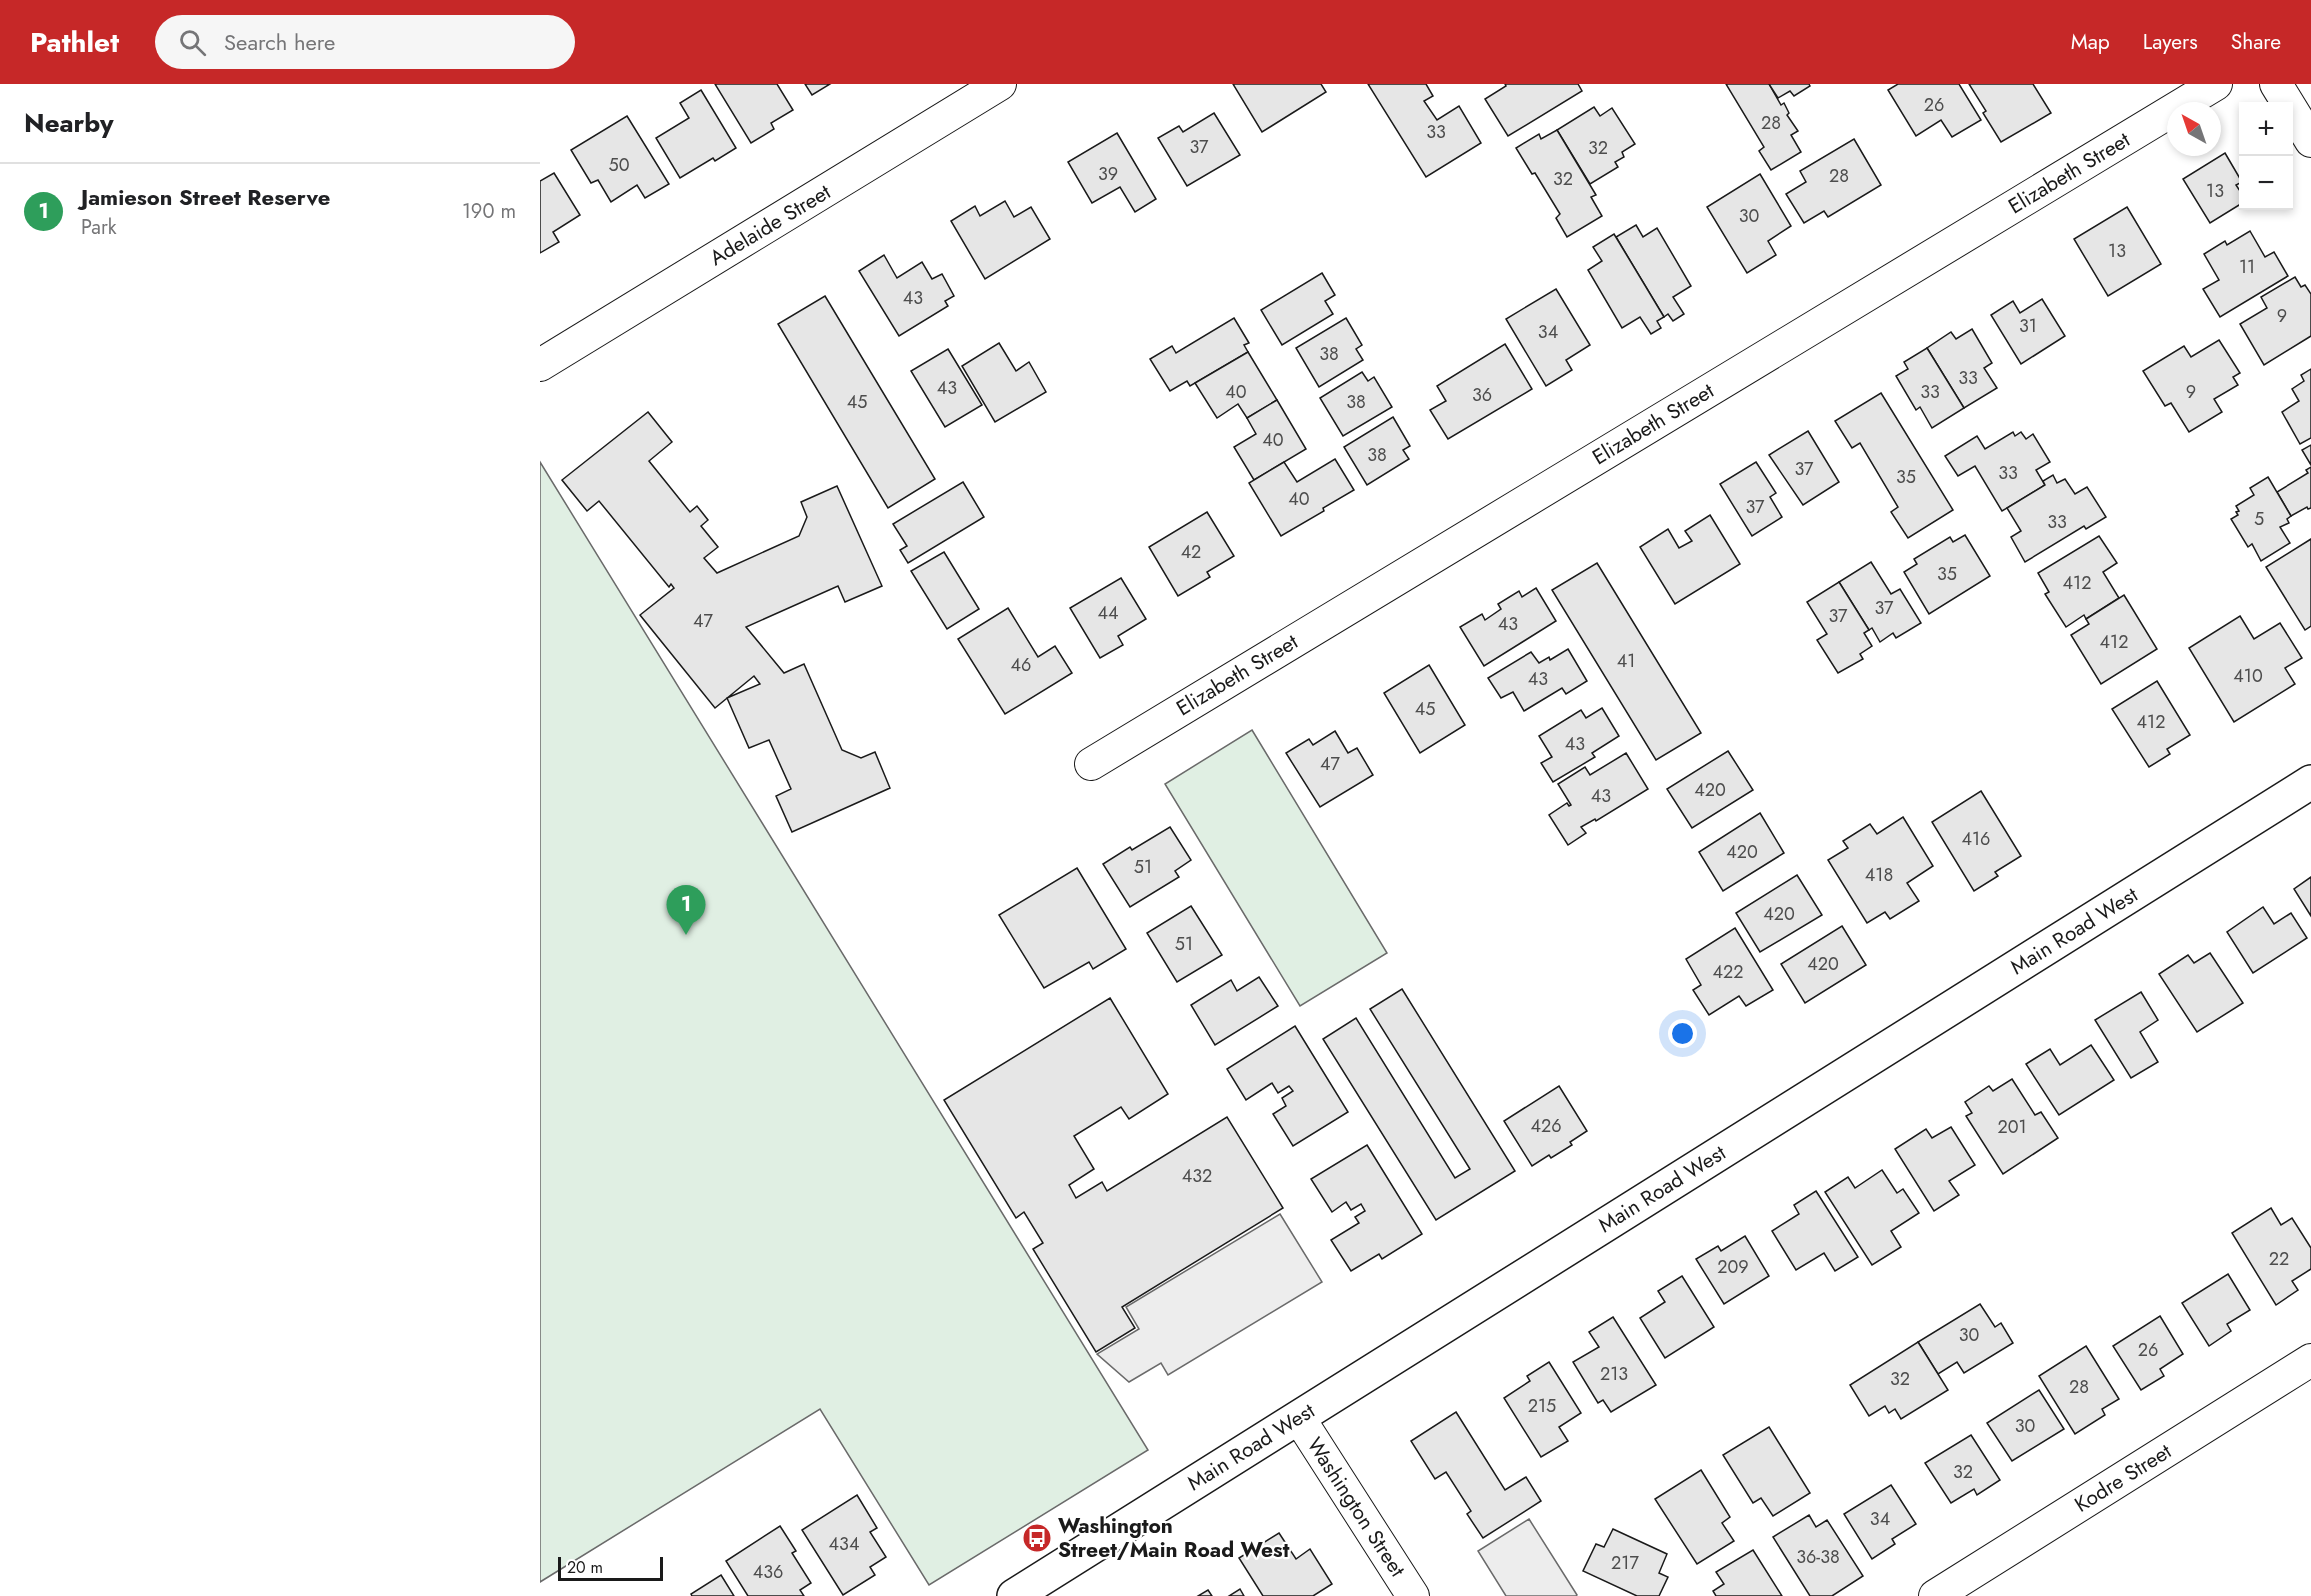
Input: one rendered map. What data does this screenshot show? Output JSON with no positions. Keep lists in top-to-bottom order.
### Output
{
  "streets": {
    "main road": ["Main Road West"],
    "street": [
      "Elizabeth Street",
      "Adelaide Street",
      "Kodre Street",
      "Washington Street"
    ]
  },
  "crossings": [
    ["Main Road West", "Washington Street"]
  ],
  "places": {
    "bus stop": ["Washington Street/Main Road West"]
  },
  "house_numbers": [
    "26",
    "28",
    "33",
    "37",
    "32",
    "50",
    "39",
    "28",
    "32",
    "13",
    "30",
    "13",
    "11",
    "43",
    "9",
    "31",
    "34",
    "38",
    "33",
    "43",
    "40",
    "33",
    "9",
    "36",
    "45",
    "38",
    "40",
    "38",
    "37",
    "33",
    "35",
    "40",
    "37",
    "5",
    "33",
    "42",
    "35",
    "412",
    "37",
    "44",
    "37",
    "47",
    "43",
    "412",
    "41",
    "46",
    "410",
    "43",
    "45",
    "412",
    "43",
    "47",
    "420",
    "43",
    "416",
    "420",
    "51",
    "418",
    "420",
    "51",
    "420",
    "422",
    "426",
    "201",
    "432",
    "22",
    "209",
    "30",
    "26",
    "213",
    "32",
    "28",
    "215",
    "30",
    "32",
    "34",
    "434",
    "36-38",
    "217",
    "436"
  ],
  "scale_bar": "20 m",
  "north": "top left",
  "page": {
    "header": "Pathlet",
    "search": "Search here",
    "nav": ["Map", "Layers", "Share"],
    "heading": "Nearby",
    "map_buttons": ["+", "−"],
    "list": [
      {
        "mark": "1",
        "name": "Jamieson Street Reserve",
        "note": "Park",
        "value": "190 m"
      }
    ],
    "pins": "1",
    "scale": "20 m"
  }
}
